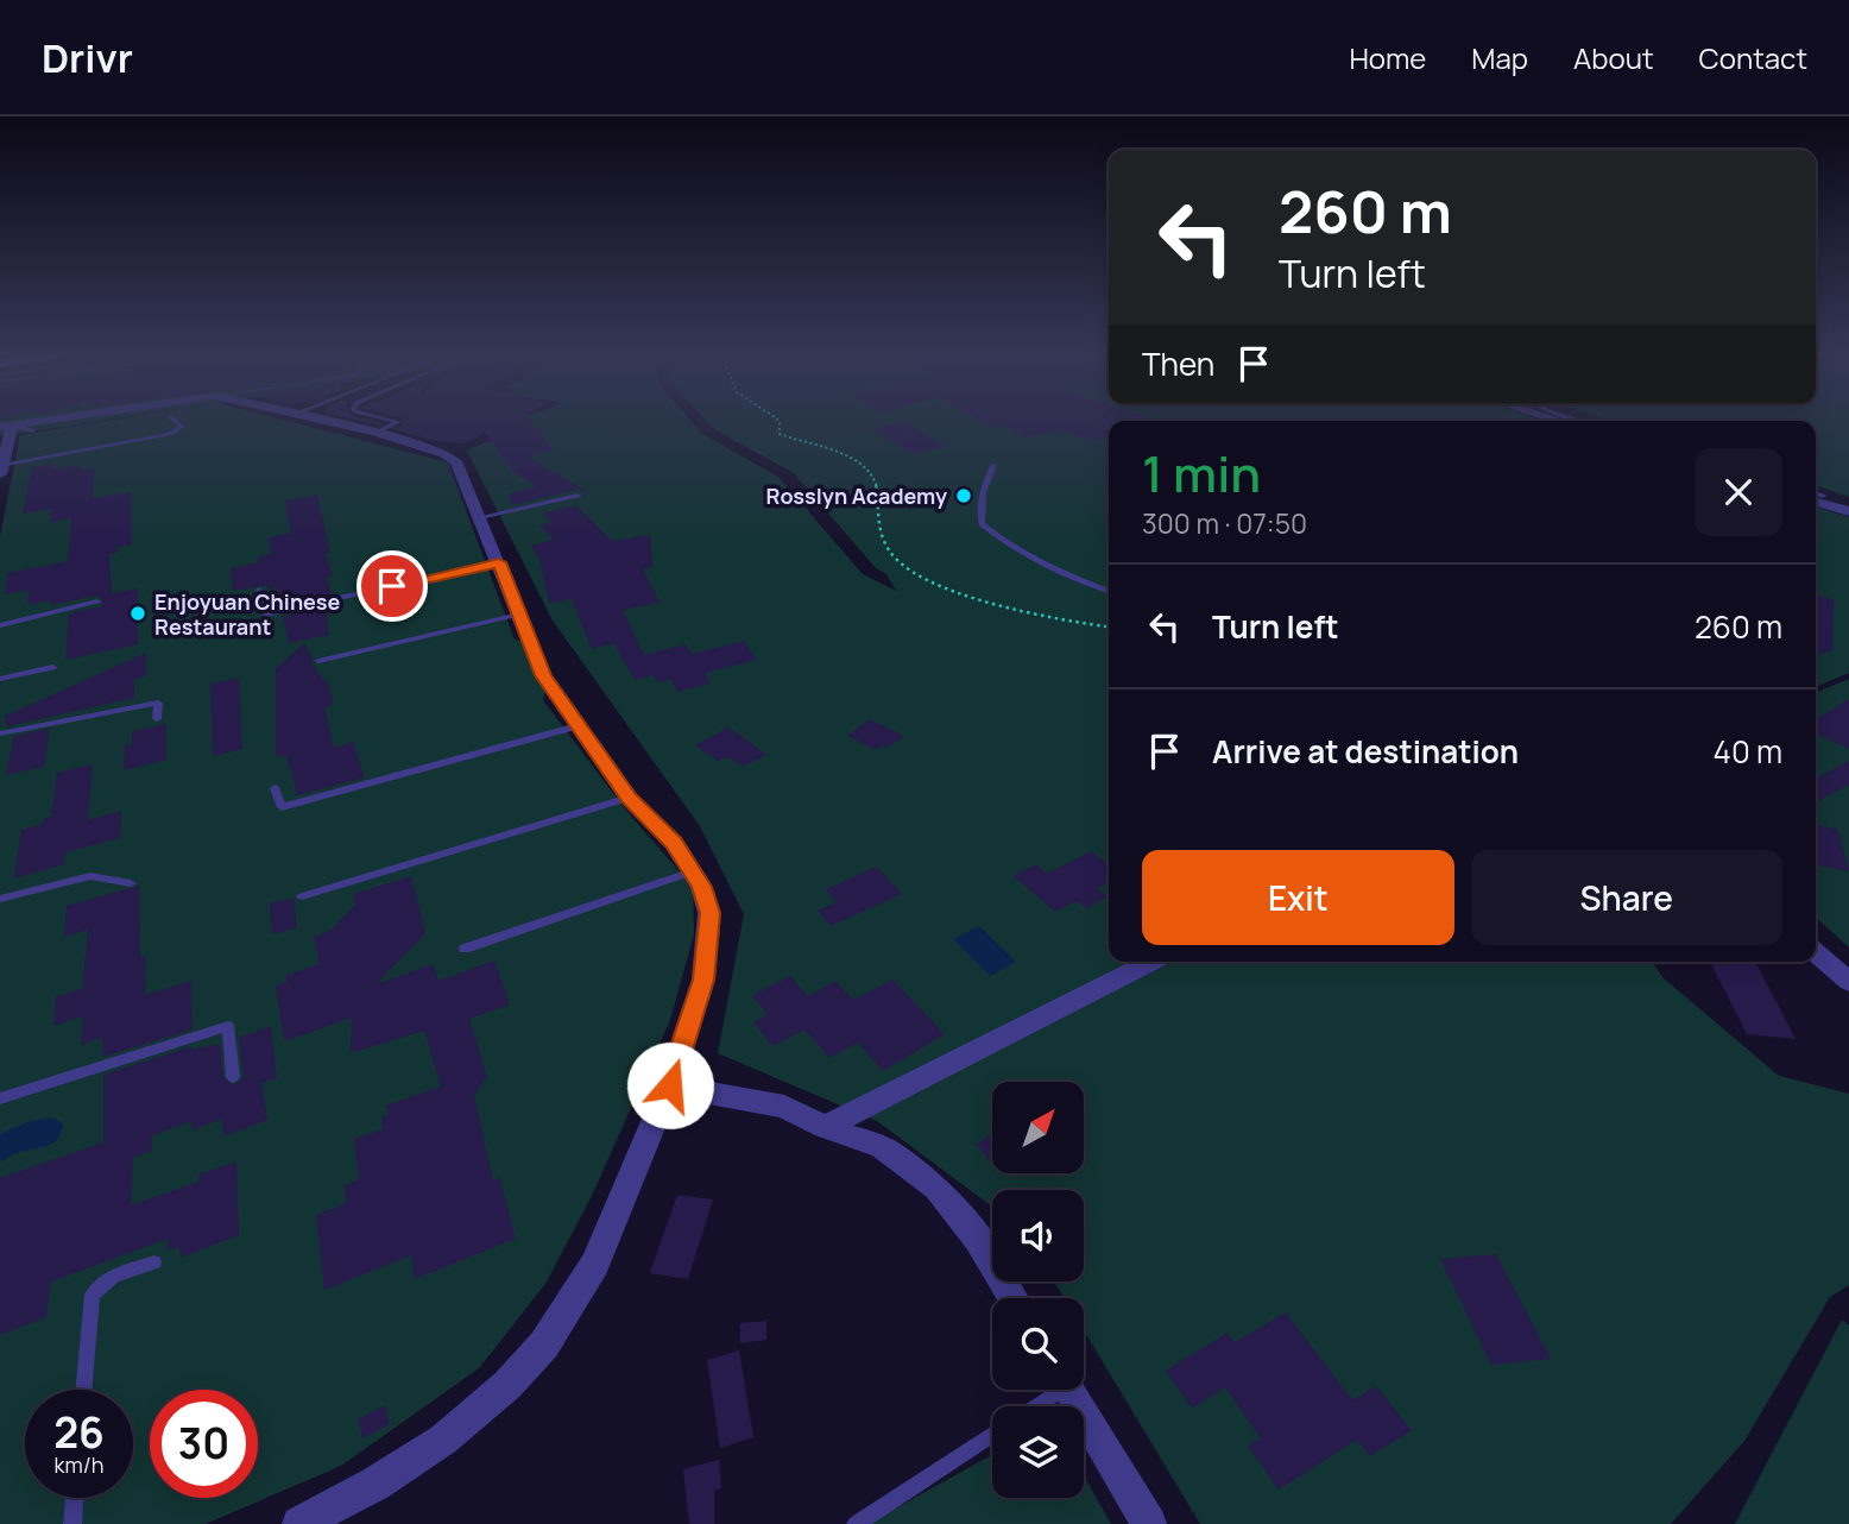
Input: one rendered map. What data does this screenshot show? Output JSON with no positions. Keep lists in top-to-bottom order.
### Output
{
  "places": ["Rosslyn Academy", "Enjoyuan Chinese Restaurant"],
  "north": "top right",
  "page": {
    "header": "Drivr",
    "nav": [
      "Home",
      "Map",
      "About",
      "Contact"
    ],
    "turn": ["260 m", "Turn left"],
    "then": "Then",
    "heading": ["1 min", "300 m · 07:50"],
    "list": [
      {
        "name": "Turn left",
        "value": "260 m"
      },
      {
        "name": "Arrive at destination",
        "value": "40 m"
      }
    ],
    "buttons": ["Exit", "Share"],
    "speed": "26 km/h",
    "limit": "30"
  }
}
